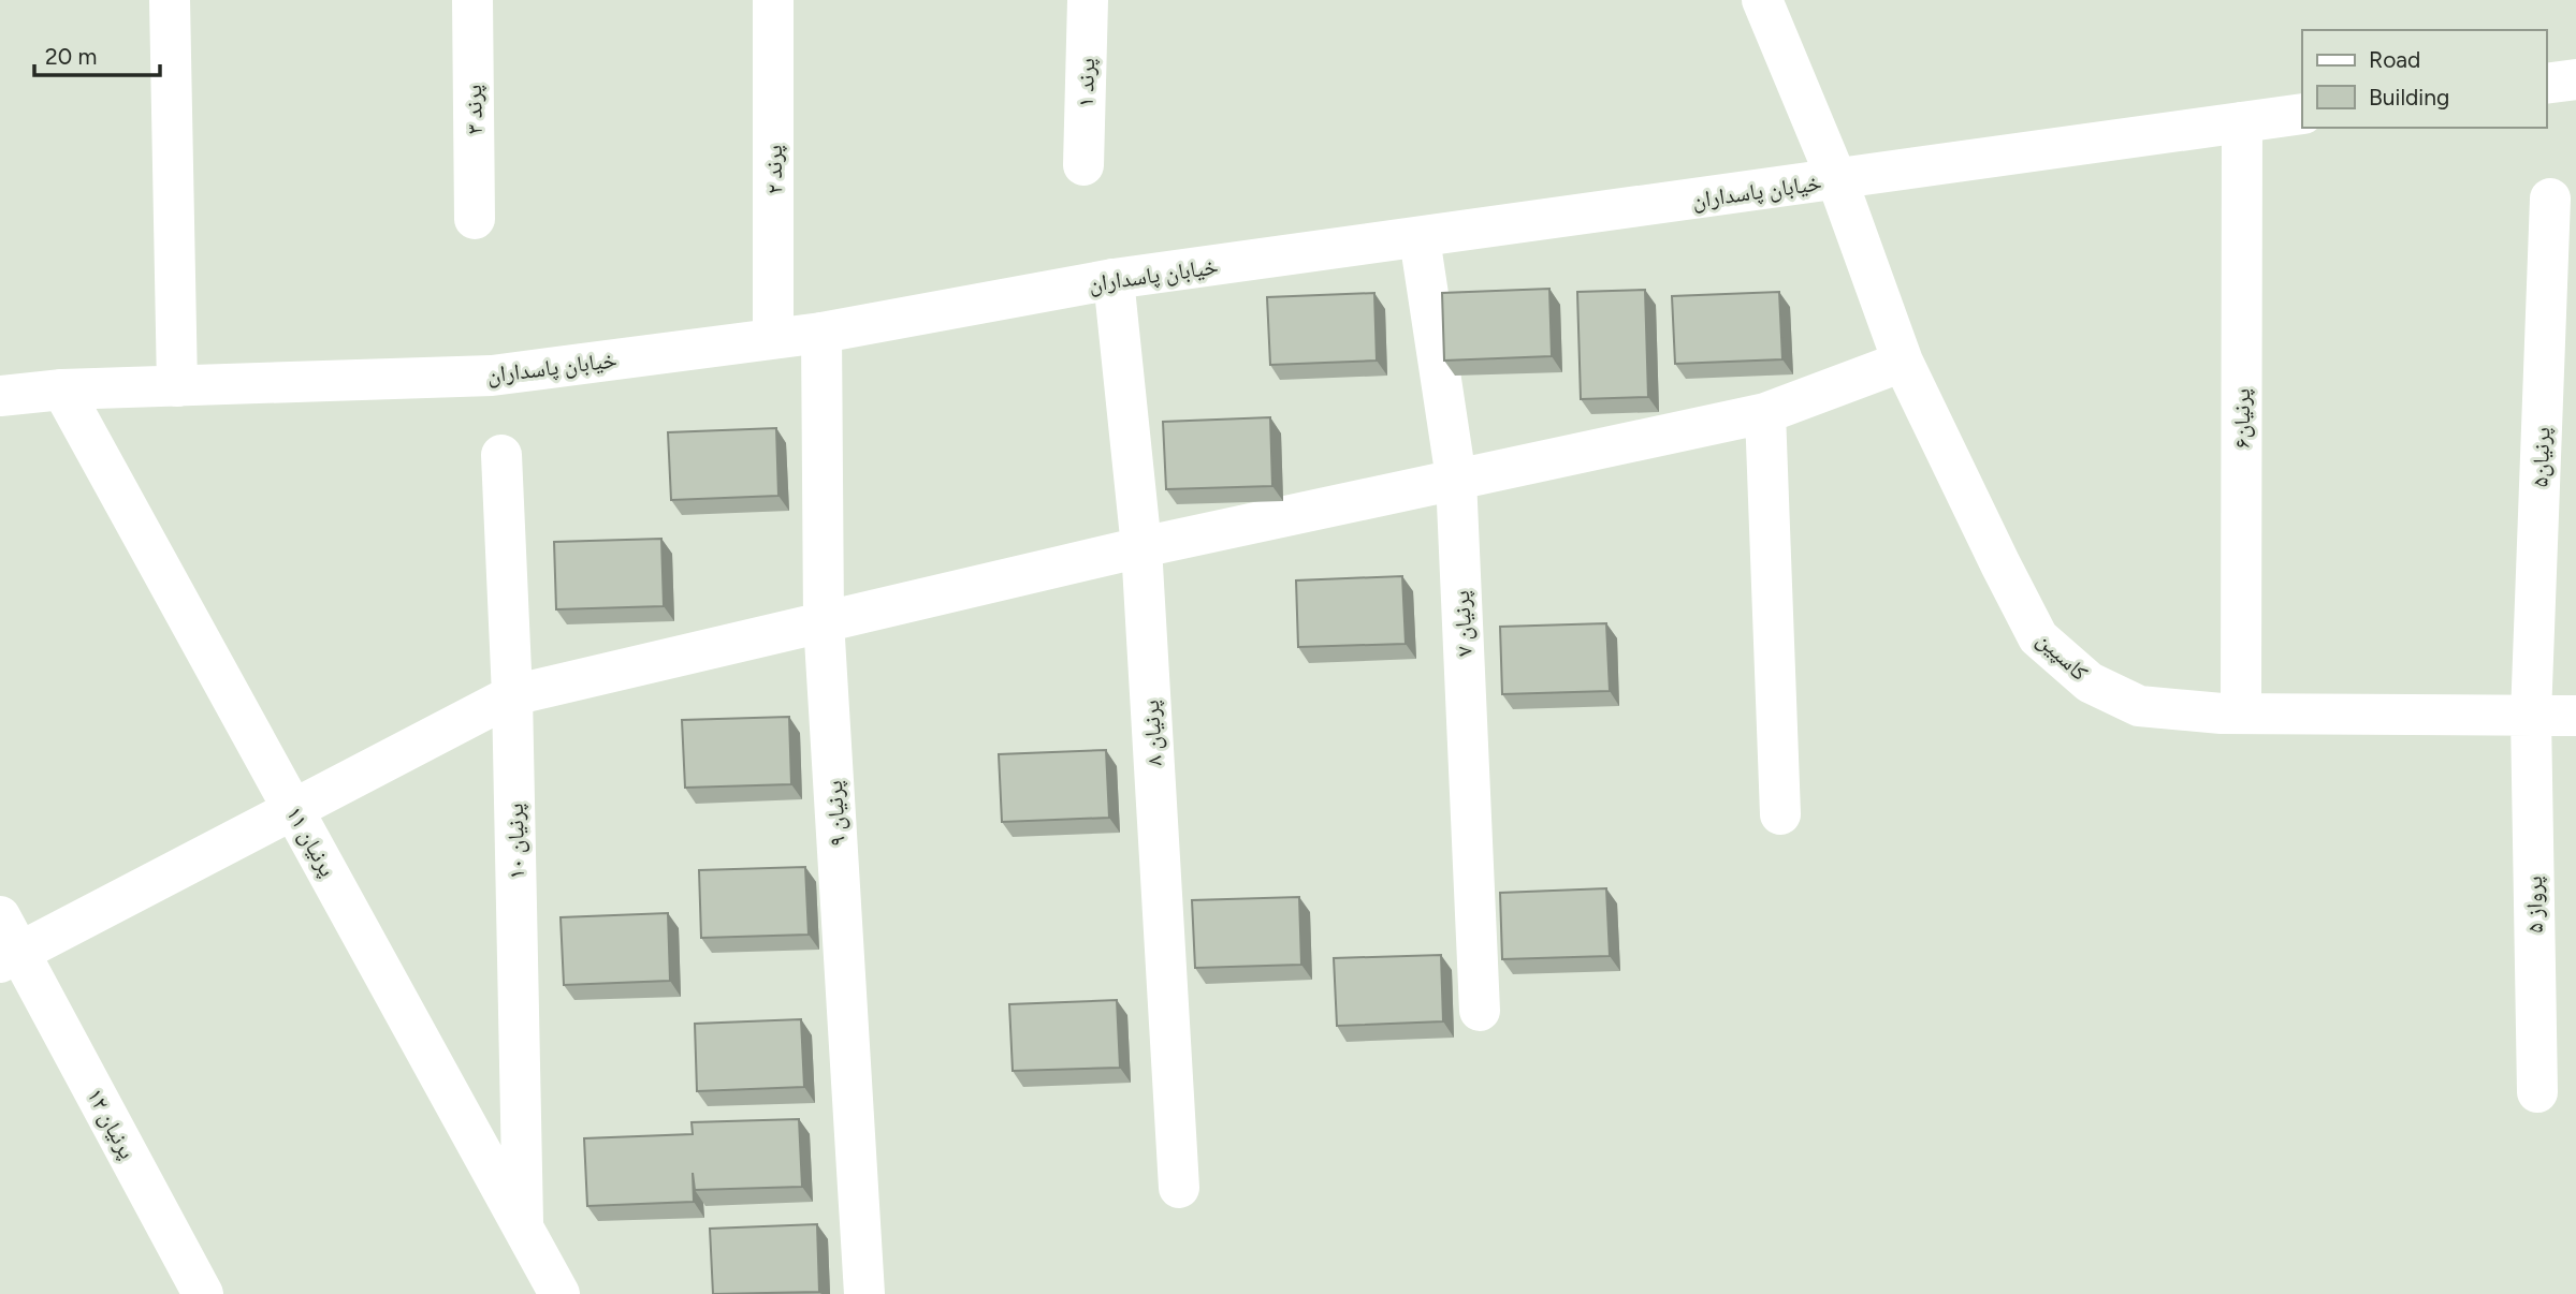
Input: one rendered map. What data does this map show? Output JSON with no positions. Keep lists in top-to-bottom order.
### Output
{
  "streets": {
    "street": [
      "پرند ۱",
      "پرند ۳",
      "پرند ۲",
      "خیابان پاسداران",
      "پرنیان۶",
      "پرنیان۵",
      "پرنیان ۷",
      "کاسپین",
      "پرنیان ۸",
      "پرنیان ۹",
      "پرنیان ۱۱",
      "پرنیان ۱۰",
      "پرواز ۵",
      "پرنیان ۱۲"
    ]
  },
  "crossings": [
    ["پرند ۲", "خیابان پاسداران"],
    ["خیابان پاسداران", "پرنیان۶"],
    ["خیابان پاسداران", "پرنیان ۷"],
    ["خیابان پاسداران", "کاسپین"],
    ["خیابان پاسداران", "پرنیان ۸"],
    ["خیابان پاسداران", "پرنیان ۹"],
    ["خیابان پاسداران", "پرنیان ۱۱"],
    ["پرنیان۶", "کاسپین"],
    ["پرنیان۵", "کاسپین"],
    ["پرنیان۵", "پرواز ۵"],
    ["کاسپین", "پرواز ۵"],
    ["پرنیان ۱۱", "پرنیان ۱۰"]
  ],
  "legend": ["Road", "Building"],
  "scale_bar": "20 m"
}
